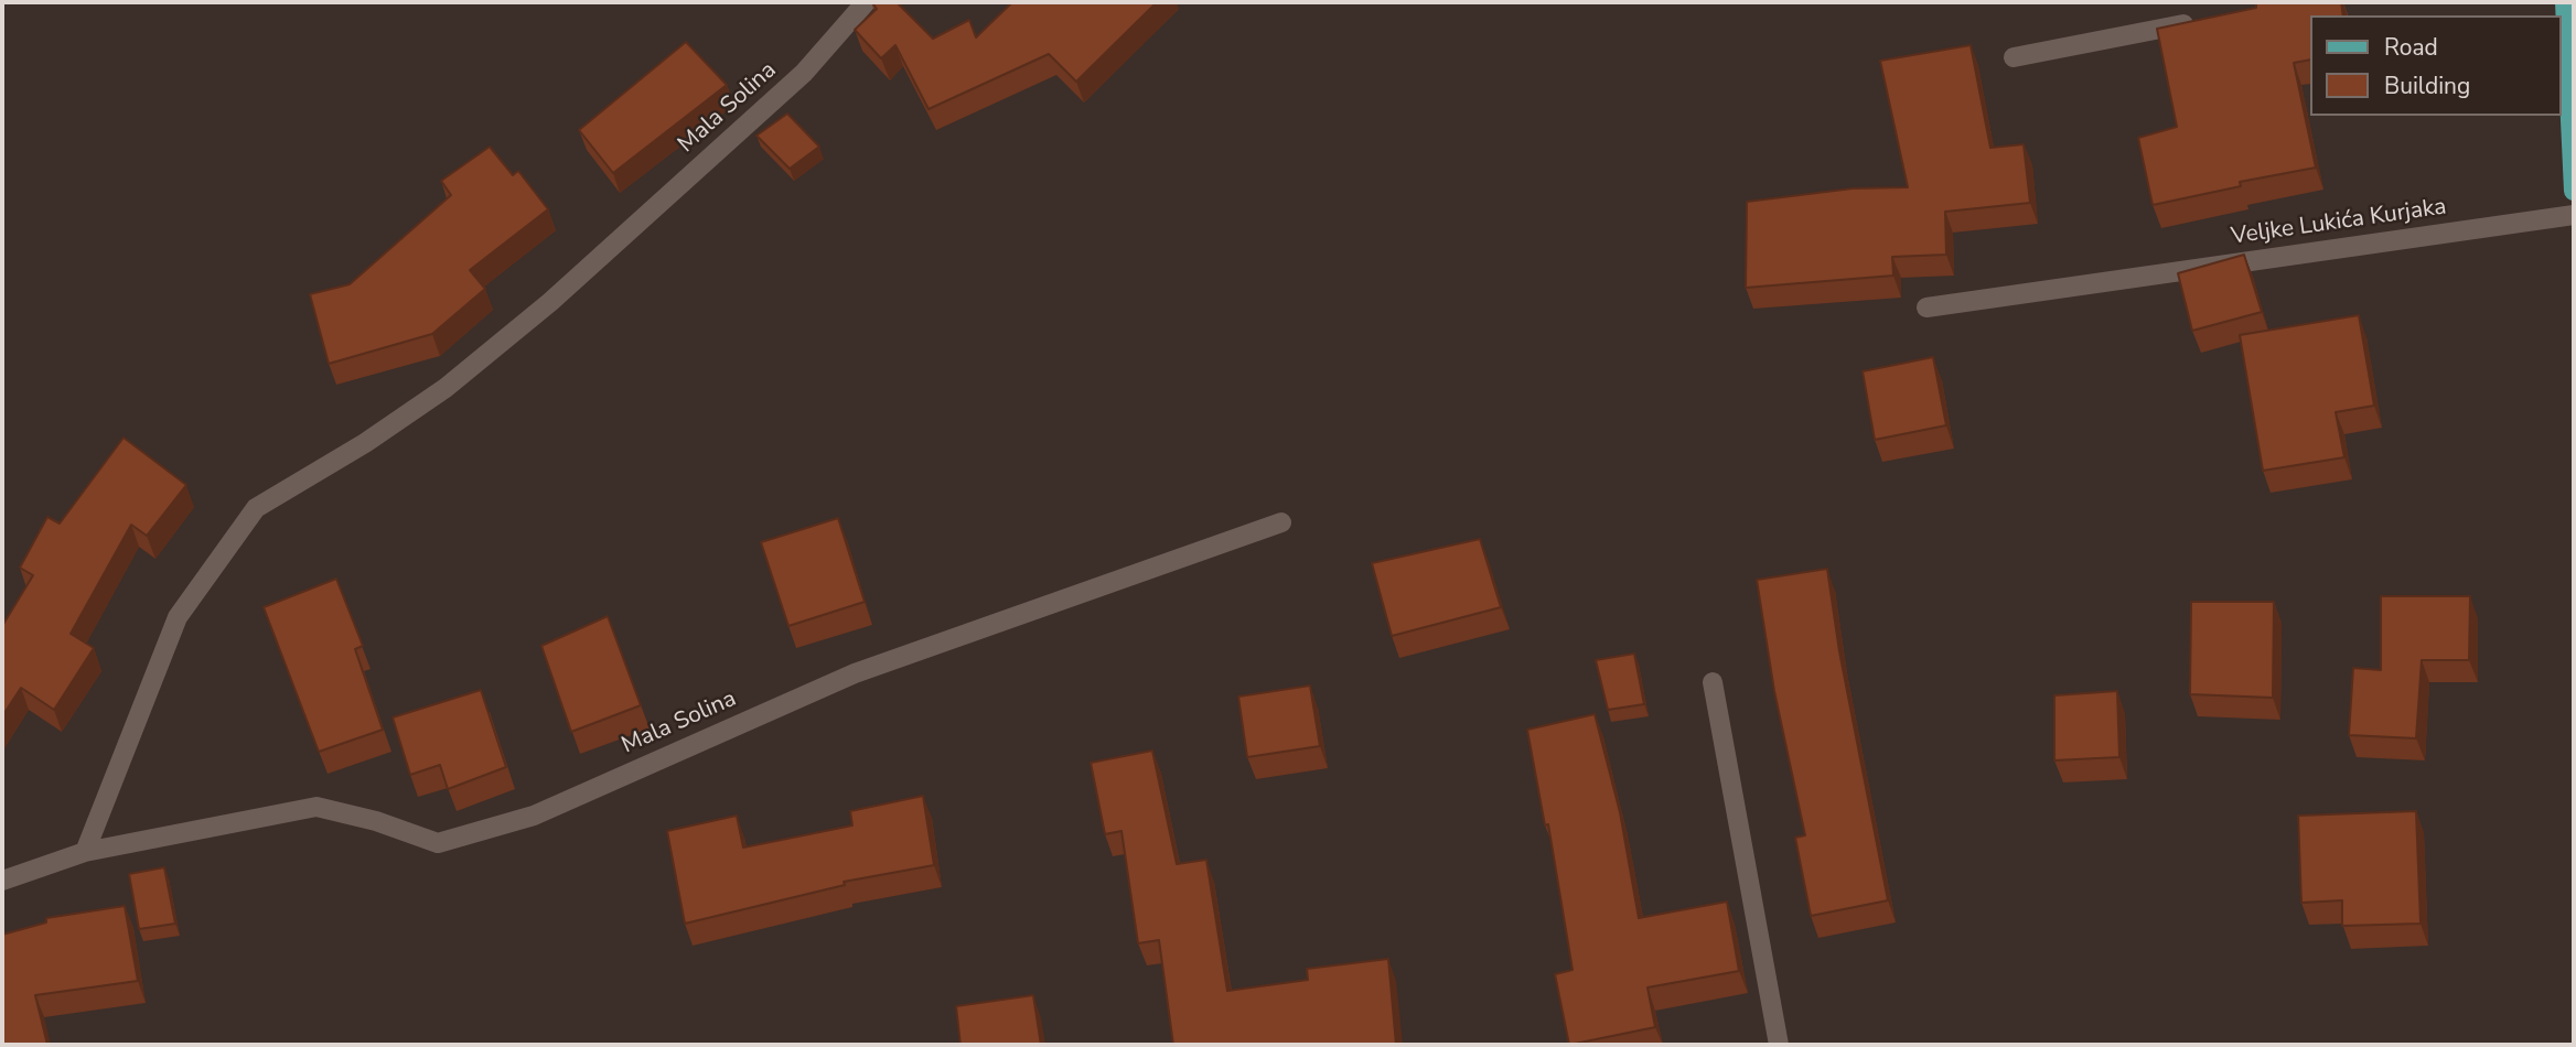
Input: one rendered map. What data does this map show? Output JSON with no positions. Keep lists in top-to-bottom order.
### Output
{
  "streets": {
    "street": ["Mala Solina", "Veljke Lukića Kurjaka"]
  },
  "legend": ["Road", "Building"]
}
